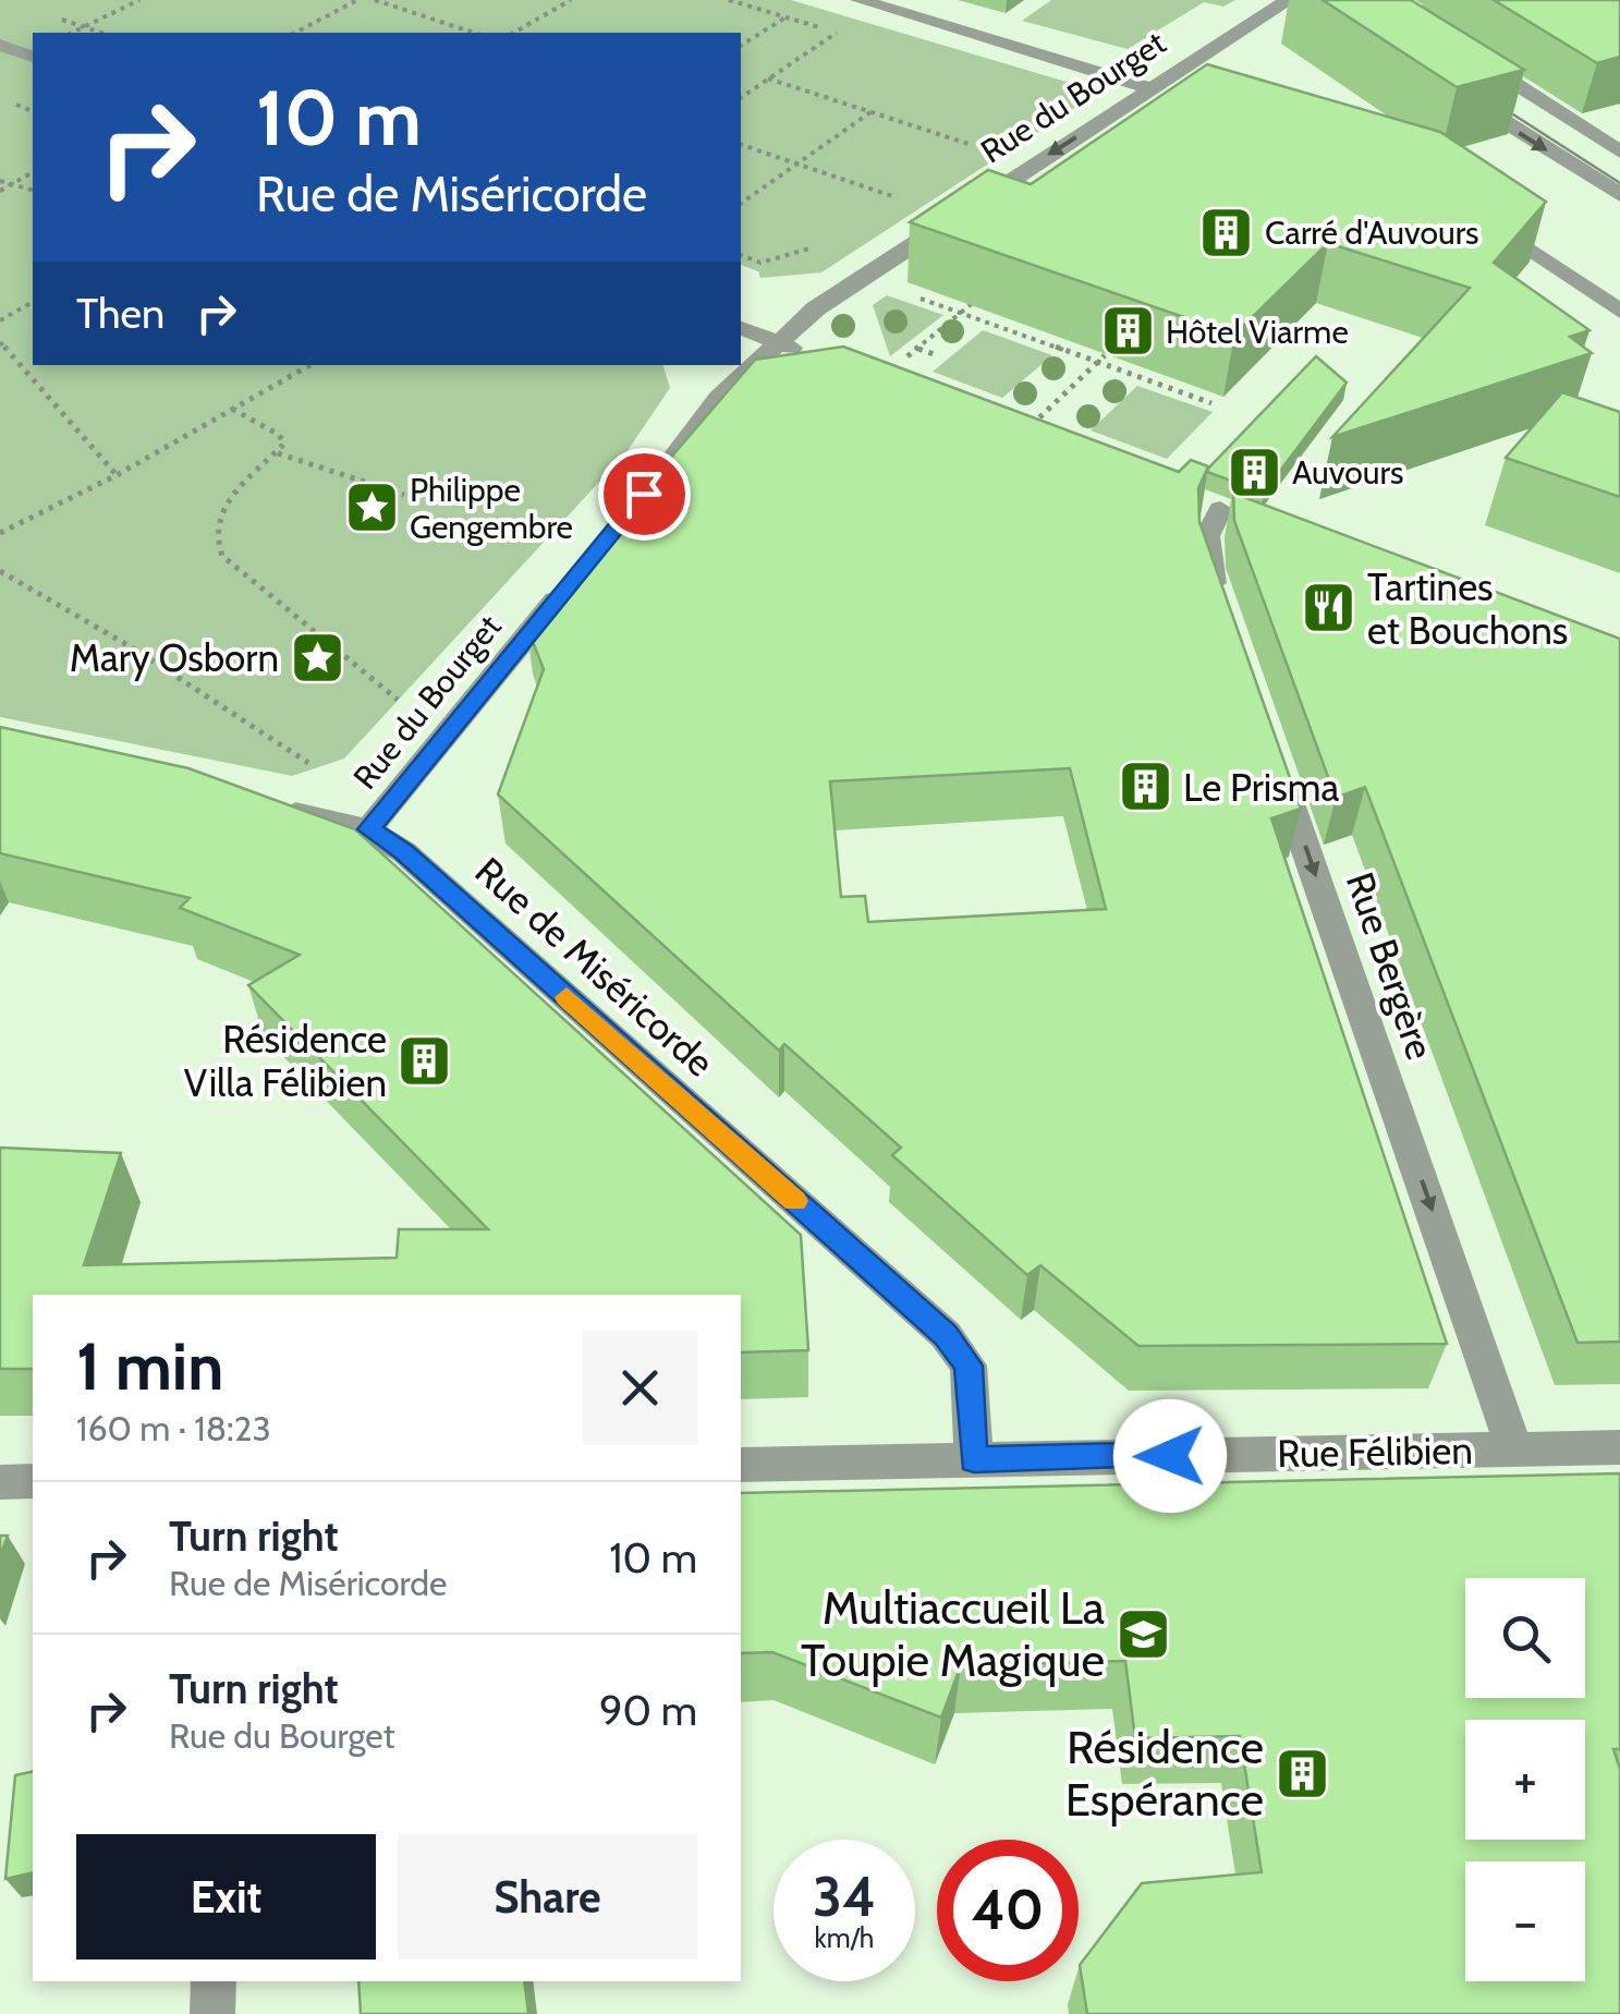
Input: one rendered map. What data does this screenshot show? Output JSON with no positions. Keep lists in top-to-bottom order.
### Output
{
  "streets": {
    "street": [
      "Rue du Bourget",
      "Rue Bergère",
      "Rue de Miséricorde",
      "Rue Félibien"
    ]
  },
  "crossings": [
    ["Rue du Bourget", "Rue de Miséricorde"],
    ["Rue Bergère", "Rue Félibien"],
    ["Rue de Miséricorde", "Rue Félibien"]
  ],
  "one_way": ["Rue du Bourget", "Rue Bergère"],
  "places": {
    "building": [
      "Carré d'Auvours",
      "Hôtel Viarme",
      "Auvours",
      "Le Prisma",
      "Résidence Villa Félibien",
      "Résidence Espérance"
    ],
    "place": ["Philippe Gengembre", "Mary Osborn"],
    "restaurant": ["Tartines et Bouchons"],
    "school or university": ["Multiaccueil La Toupie Magique"]
  },
  "page": {
    "turn": ["10 m", "Rue de Miséricorde"],
    "then": "Then",
    "heading": ["1 min", "160 m · 18:23"],
    "list": [
      {
        "name": "Turn right",
        "note": "Rue de Miséricorde",
        "value": "10 m"
      },
      {
        "name": "Turn right",
        "note": "Rue du Bourget",
        "value": "90 m"
      }
    ],
    "map_buttons": ["+", "−"],
    "buttons": ["Exit", "Share"],
    "speed": "34 km/h",
    "limit": "40"
  }
}
